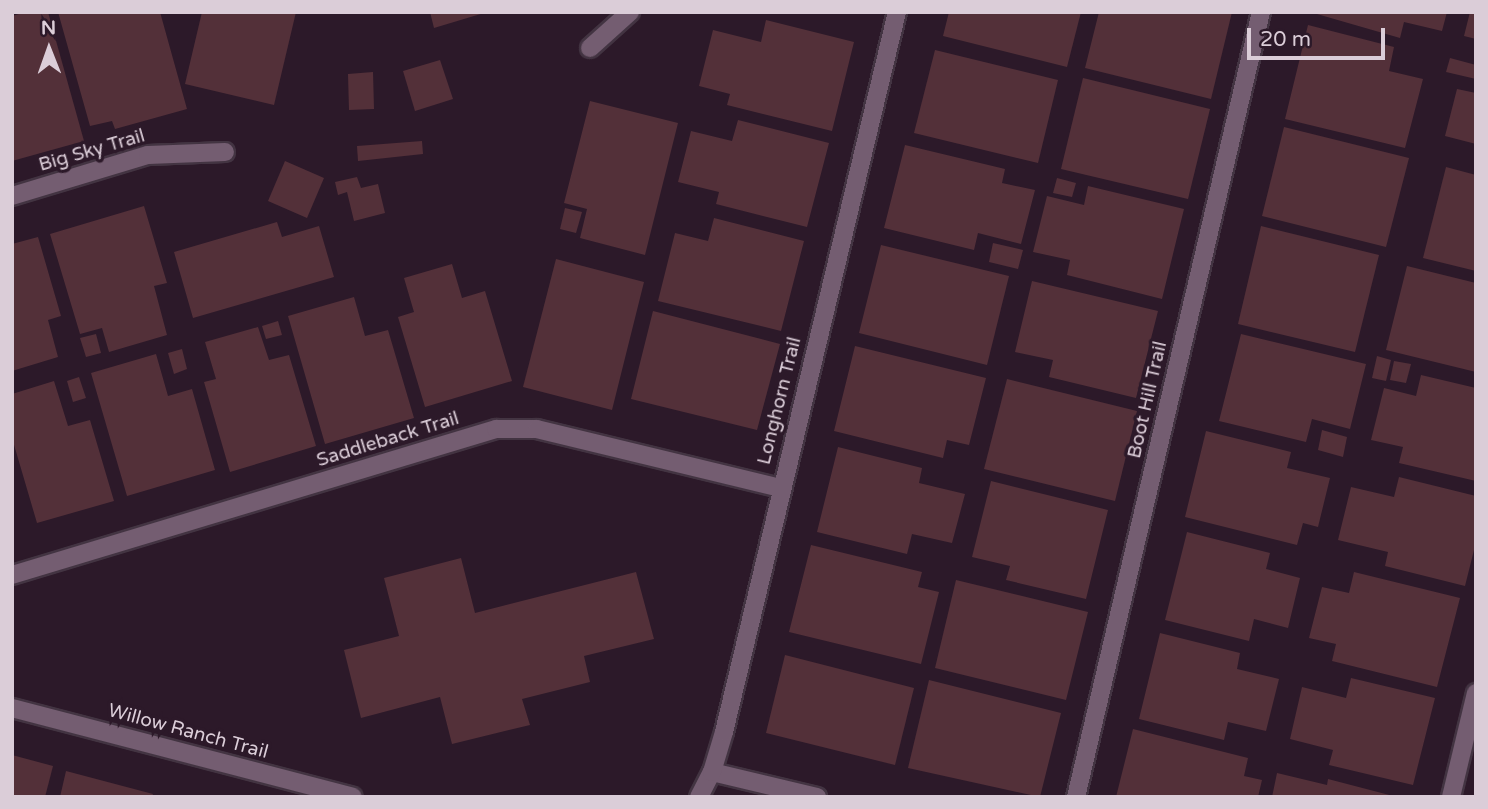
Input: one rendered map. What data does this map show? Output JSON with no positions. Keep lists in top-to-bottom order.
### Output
{
  "streets": {
    "lane": [
      "Big Sky Trail",
      "Boot Hill Trail",
      "Longhorn Trail",
      "Saddleback Trail",
      "Willow Ranch Trail"
    ]
  },
  "crossings": [
    ["Longhorn Trail", "Saddleback Trail"]
  ],
  "scale_bar": "20 m",
  "north": "top"
}
